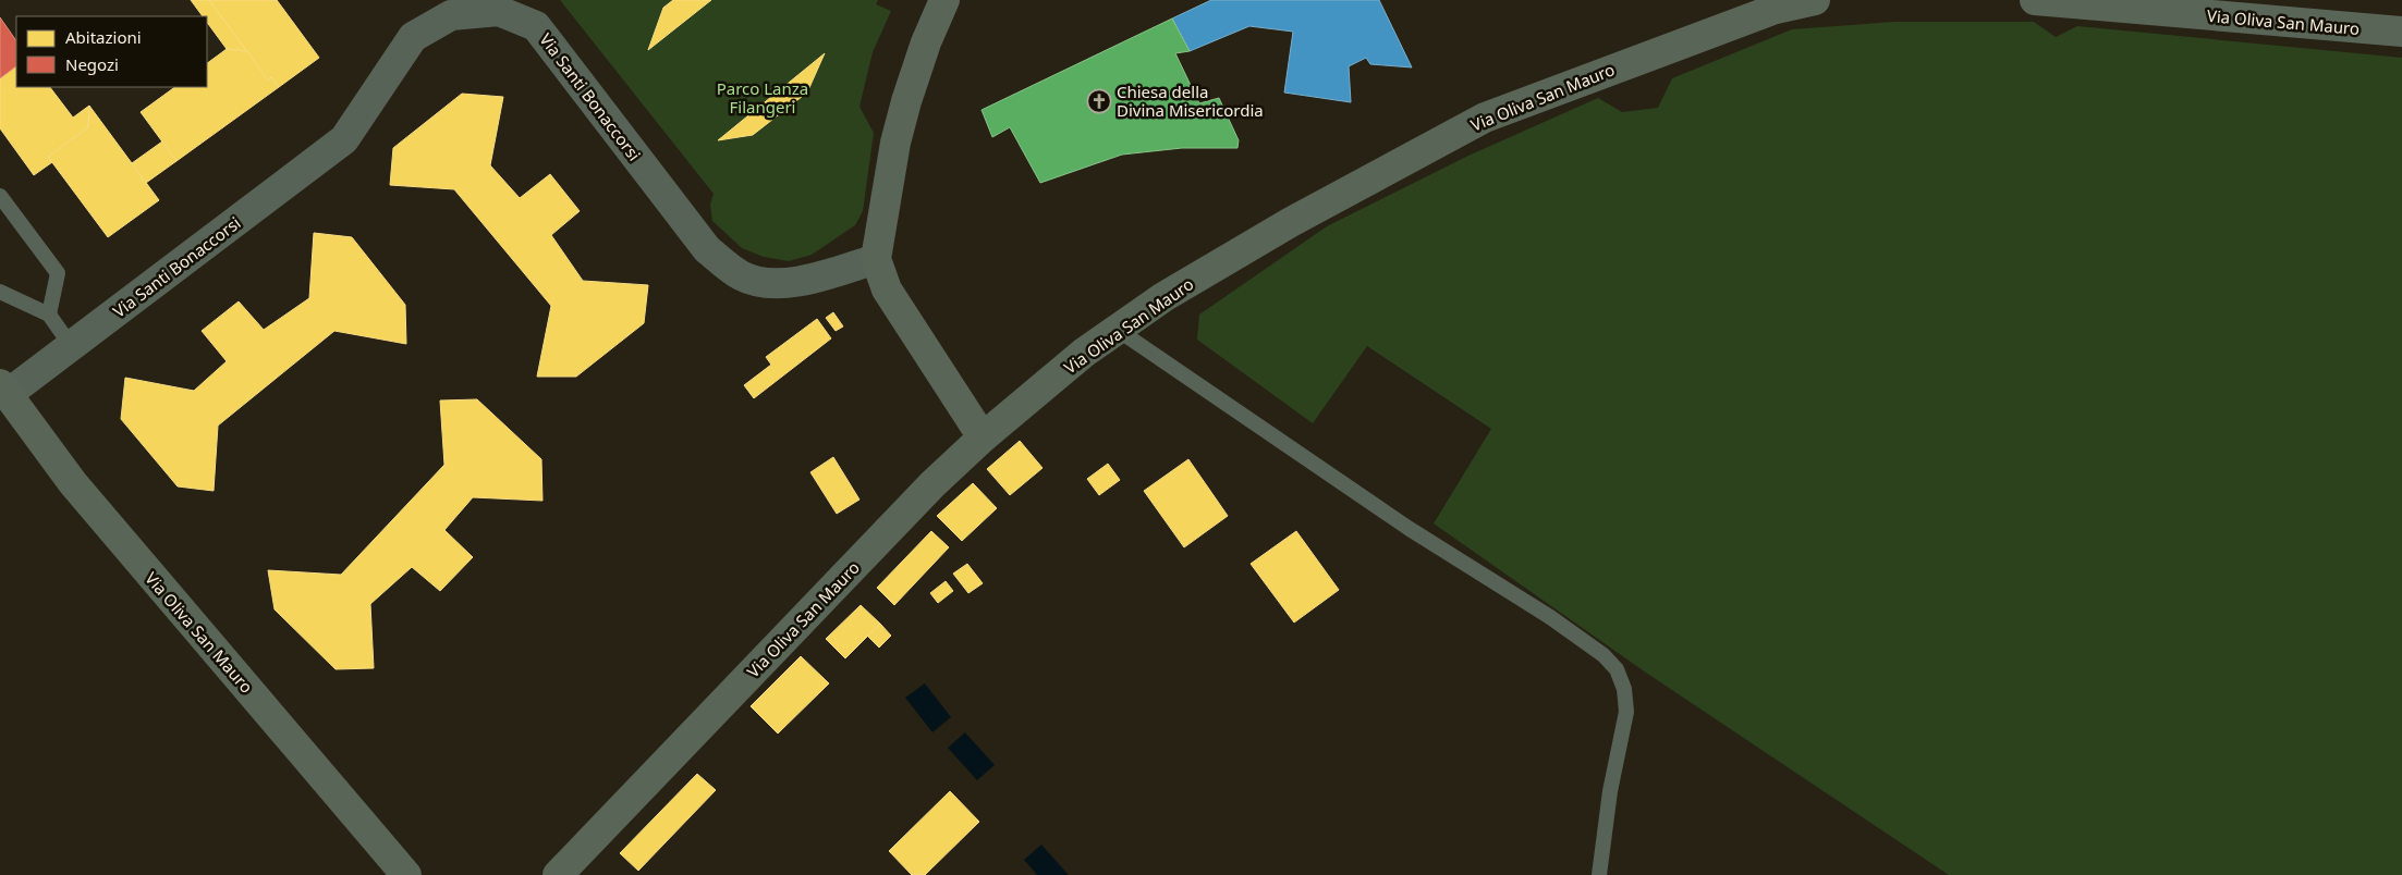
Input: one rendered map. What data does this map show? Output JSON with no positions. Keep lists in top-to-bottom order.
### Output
{
  "streets": {
    "street": ["Via Oliva San Mauro", "Via Santi Bonaccorsi"]
  },
  "crossings": [
    ["Via Oliva San Mauro", "Via Santi Bonaccorsi"]
  ],
  "parks": ["Parco Lanza Filangeri"],
  "places": {
    "church": ["Chiesa della Divina Misericordia"]
  },
  "legend": ["Abitazioni", "Negozi"]
}
